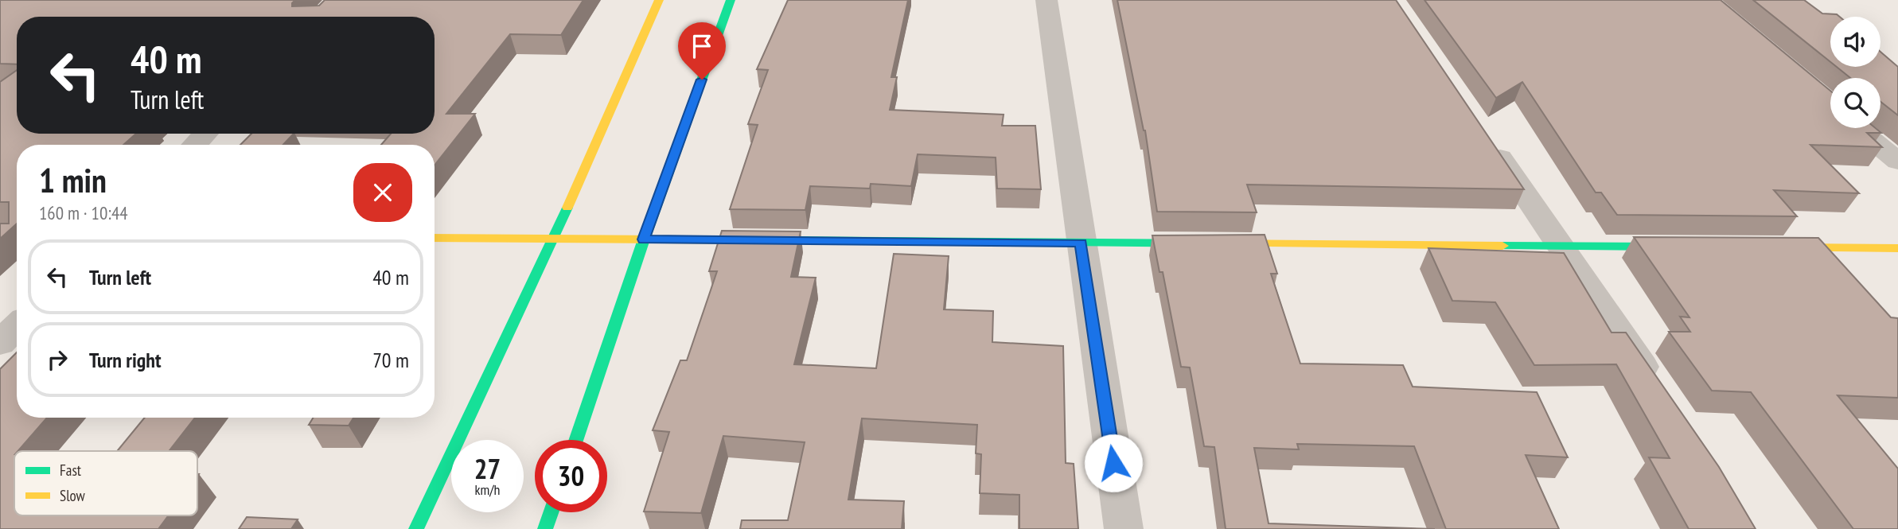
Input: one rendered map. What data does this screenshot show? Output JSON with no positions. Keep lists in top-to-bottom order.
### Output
{
  "legend": ["Fast", "Slow"],
  "page": {
    "turn": ["40 m", "Turn left"],
    "heading": ["1 min", "160 m · 10:44"],
    "list": [
      {
        "name": "Turn left",
        "value": "40 m"
      },
      {
        "name": "Turn right",
        "value": "70 m"
      }
    ],
    "speed": "27 km/h",
    "limit": "30"
  }
}
